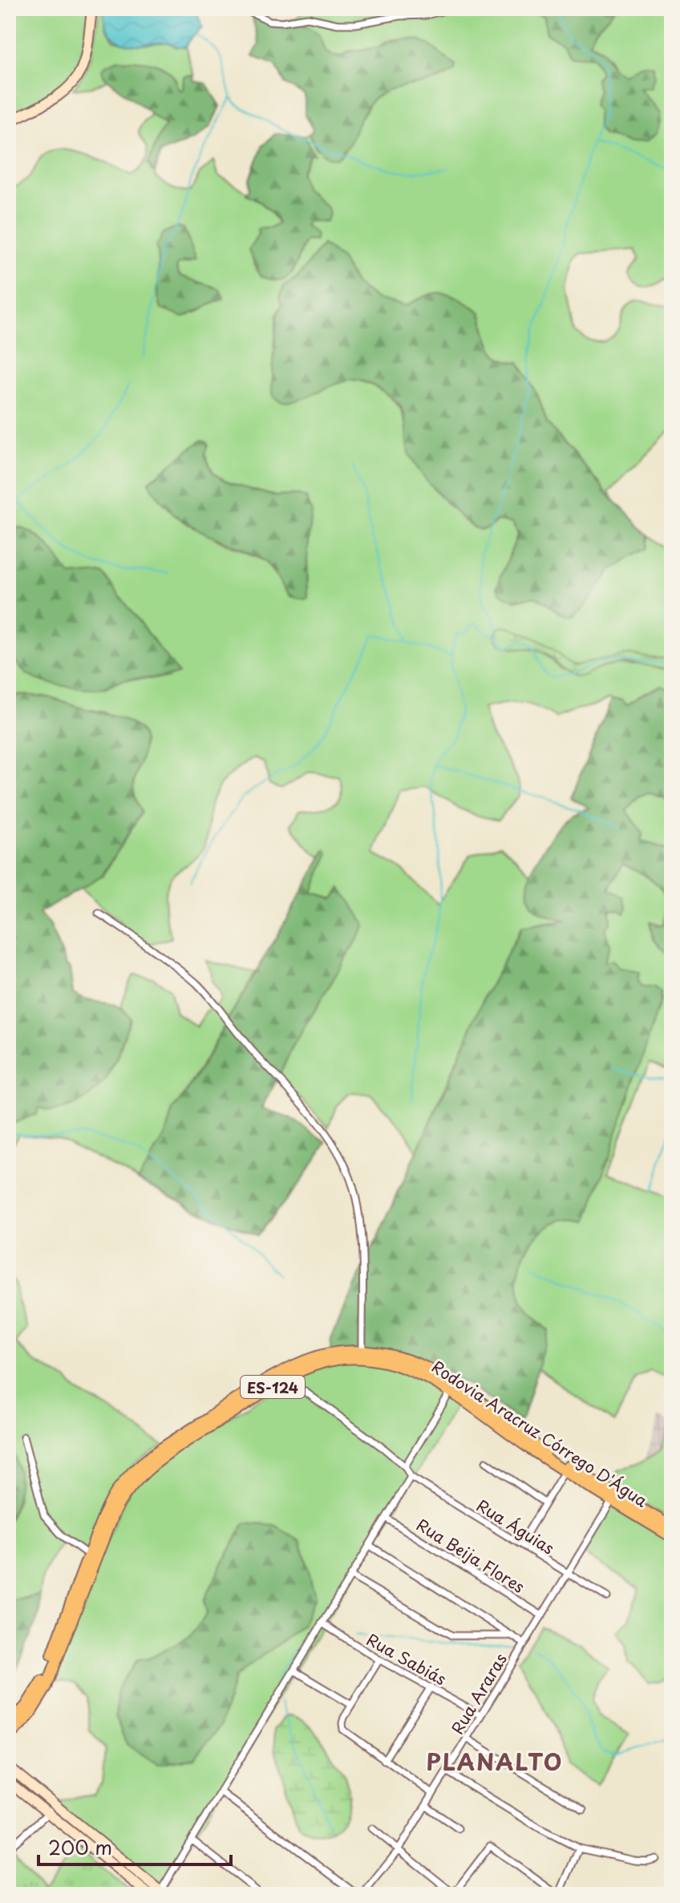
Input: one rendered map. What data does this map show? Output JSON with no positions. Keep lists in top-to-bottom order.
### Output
{
  "streets": {
    "main road": ["ES-124", "Rodovia Aracruz Córrego D'Água"],
    "street": [
      "Rua Águias",
      "Rua Beija Flores",
      "Rua Sabiás",
      "Rua Araras"
    ]
  },
  "crossings": [
    ["Rodovia Aracruz Córrego D'Água", "Rua Araras"],
    ["Rua Águias", "Rua Araras"],
    ["Rua Beija Flores", "Rua Araras"],
    ["Rua Sabiás", "Rua Araras"]
  ],
  "districts": ["PLANALTO"],
  "scale_bar": "200 m"
}
